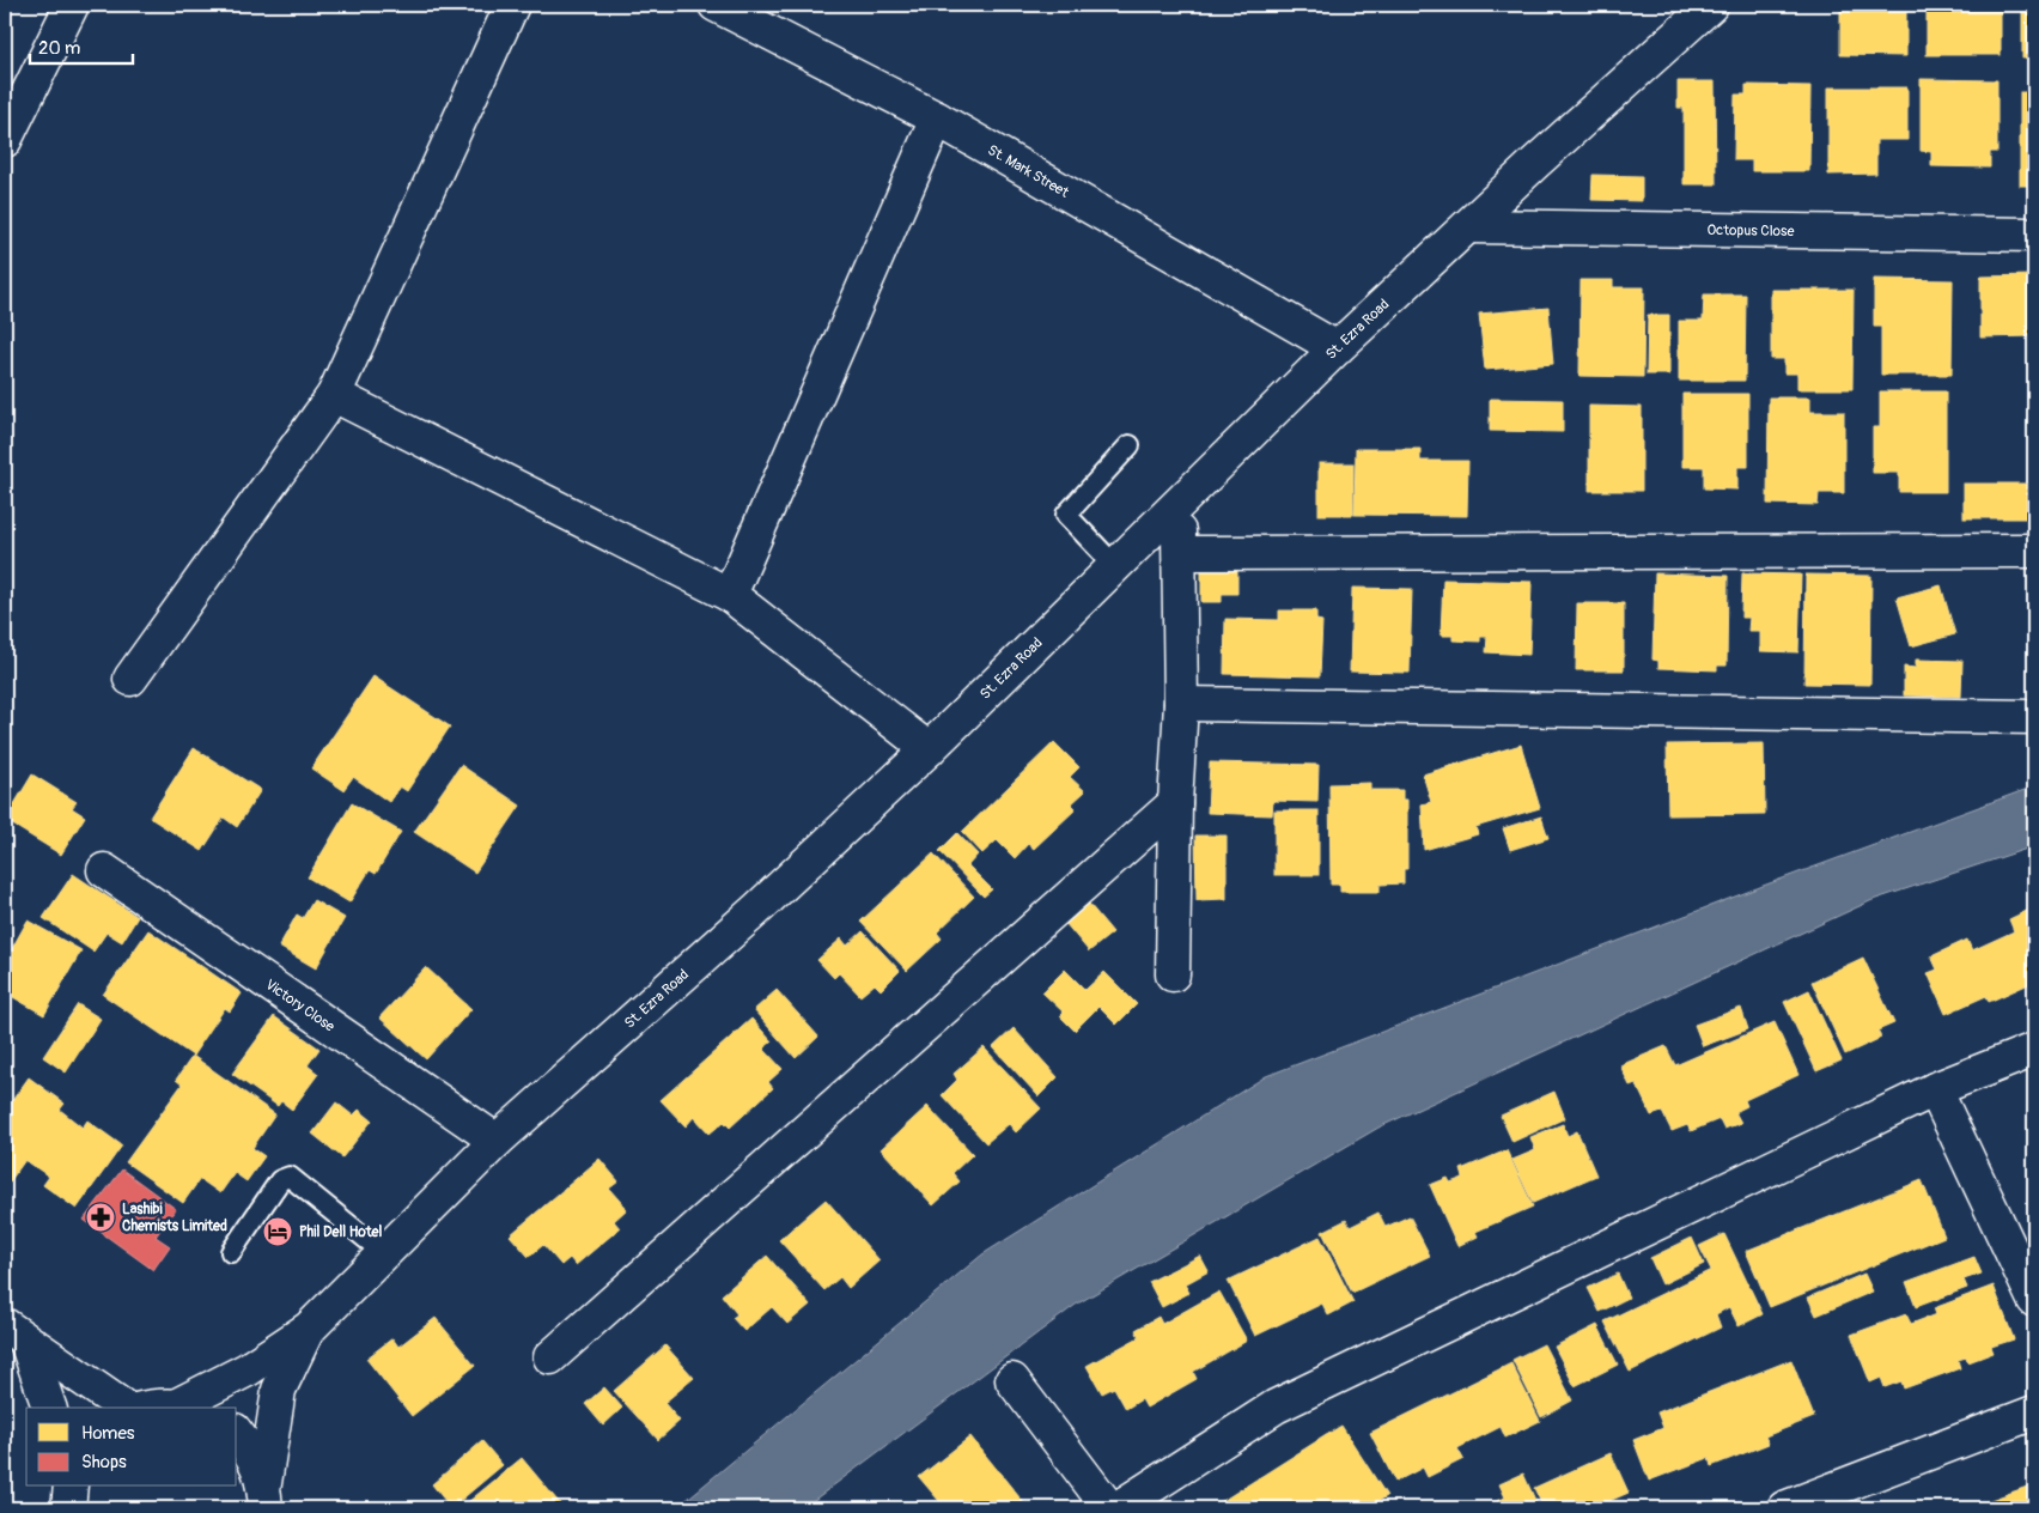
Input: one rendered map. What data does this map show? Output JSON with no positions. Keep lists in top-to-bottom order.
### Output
{
  "streets": {
    "street": [
      "St. Mark Street",
      "Octopus Close",
      "St. Ezra Road",
      "Victory Close"
    ]
  },
  "crossings": [
    ["St. Mark Street", "St. Ezra Road"],
    ["Octopus Close", "St. Ezra Road"],
    ["St. Ezra Road", "Victory Close"]
  ],
  "places": {
    "pharmacy": ["Lashibi Chemists Limited"],
    "hotel": ["Phil Dell Hotel"]
  },
  "legend": ["Homes", "Shops"],
  "scale_bar": "20 m"
}
